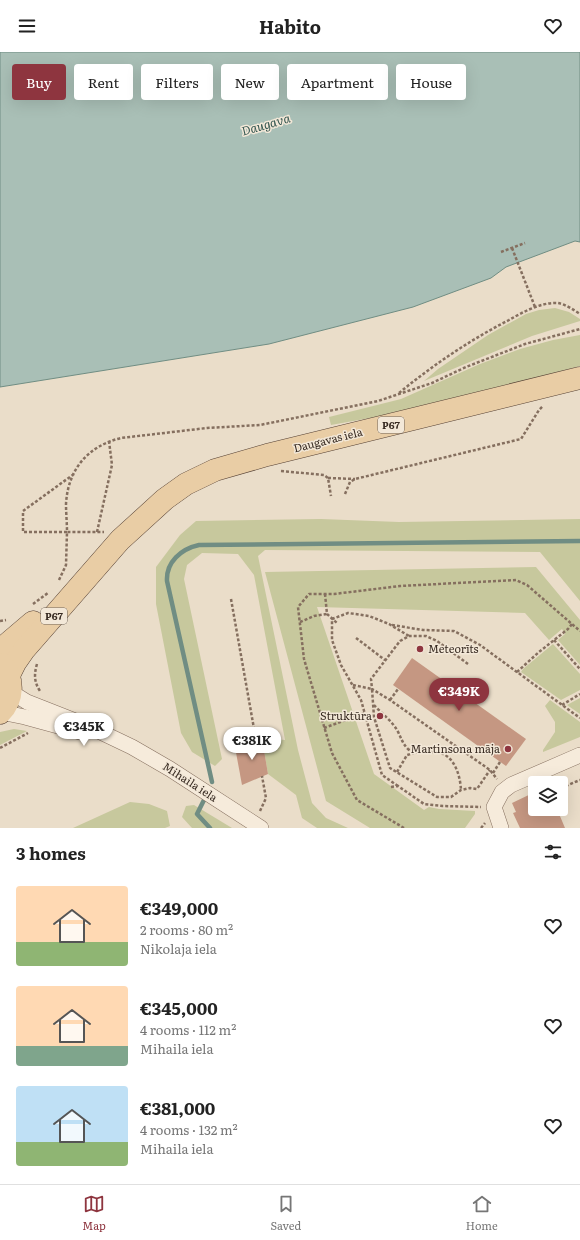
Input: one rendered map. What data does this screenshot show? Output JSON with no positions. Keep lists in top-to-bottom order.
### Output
{
  "streets": {
    "main road": ["P67", "Daugavas iela"],
    "street": ["Mihaila iela"]
  },
  "crossings": [
    ["P67", "Daugavas iela"],
    ["P67", "Mihaila iela"],
    ["Daugavas iela", "Mihaila iela"]
  ],
  "water": ["Daugava"],
  "places": ["Meteorīts", "Struktūra", "Martinsona māja"],
  "page": {
    "header": "Habito",
    "chip": [
      "Buy",
      "Rent",
      "Filters",
      "New",
      "Apartment",
      "House"
    ],
    "price": ["€349K", "€345K", "€381K"],
    "heading": "3 homes",
    "list": [
      {
        "name": "€349,000",
        "note": "2 rooms · 80 m² · Nikolaja iela"
      },
      {
        "name": "€345,000",
        "note": "4 rooms · 112 m² · Mihaila iela"
      },
      {
        "name": "€381,000",
        "note": "4 rooms · 132 m² · Mihaila iela"
      }
    ],
    "tabs": ["Map", "Saved", "Home"]
  }
}
